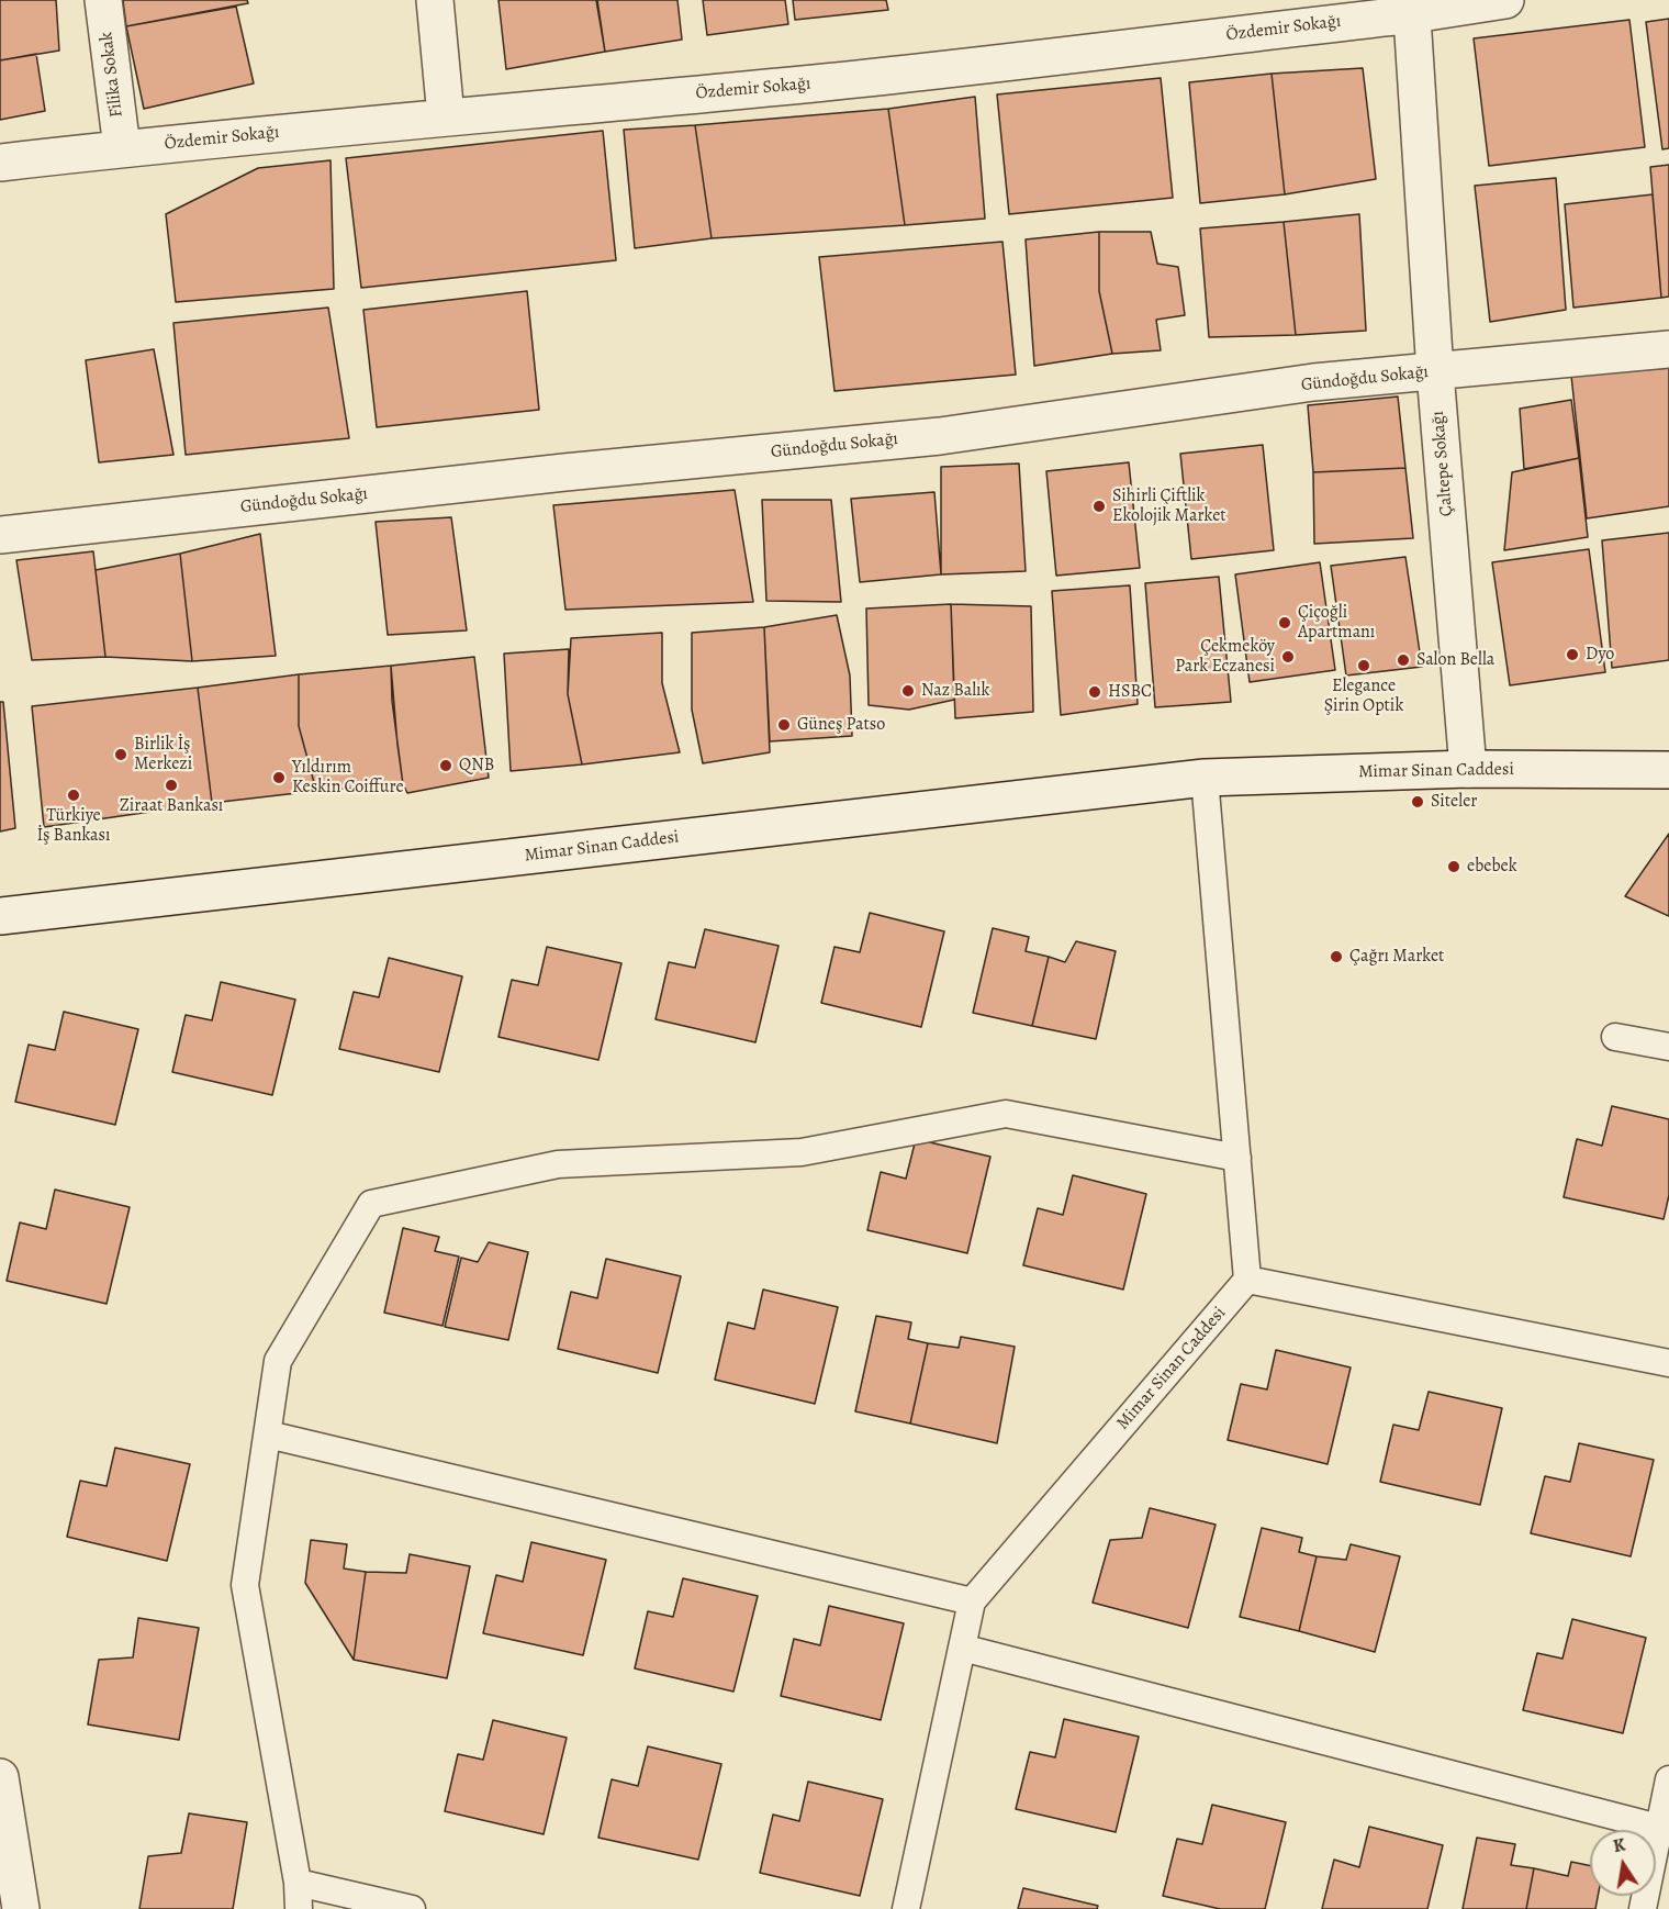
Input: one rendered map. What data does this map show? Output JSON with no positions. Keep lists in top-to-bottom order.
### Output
{
  "streets": {
    "street": [
      "Özdemir Sokağı",
      "Filika Sokak",
      "Gündoğdu Sokağı",
      "Çaltepe Sokağı",
      "Mimar Sinan Caddesi"
    ]
  },
  "crossings": [
    ["Özdemir Sokağı", "Filika Sokak"],
    ["Özdemir Sokağı", "Çaltepe Sokağı"],
    ["Gündoğdu Sokağı", "Çaltepe Sokağı"],
    ["Çaltepe Sokağı", "Mimar Sinan Caddesi"]
  ],
  "places": [
    "Sihirli Çiftlik Ekolojik Market",
    "Çiçoğli Apartmanı",
    "Dyo",
    "Çekmeköy Park Eczanesi",
    "Salon Bella",
    "Elegance Şirin Optik",
    "Naz Balık",
    "HSBC",
    "Güneş Patso",
    "Birlik İş Merkezi",
    "QNB",
    "Yıldırım Keskin Coiffure",
    "Ziraat Bankası",
    "Türkiye İş Bankası",
    "Siteler",
    "ebebek",
    "Çağrı Market"
  ],
  "north": "top"
}
